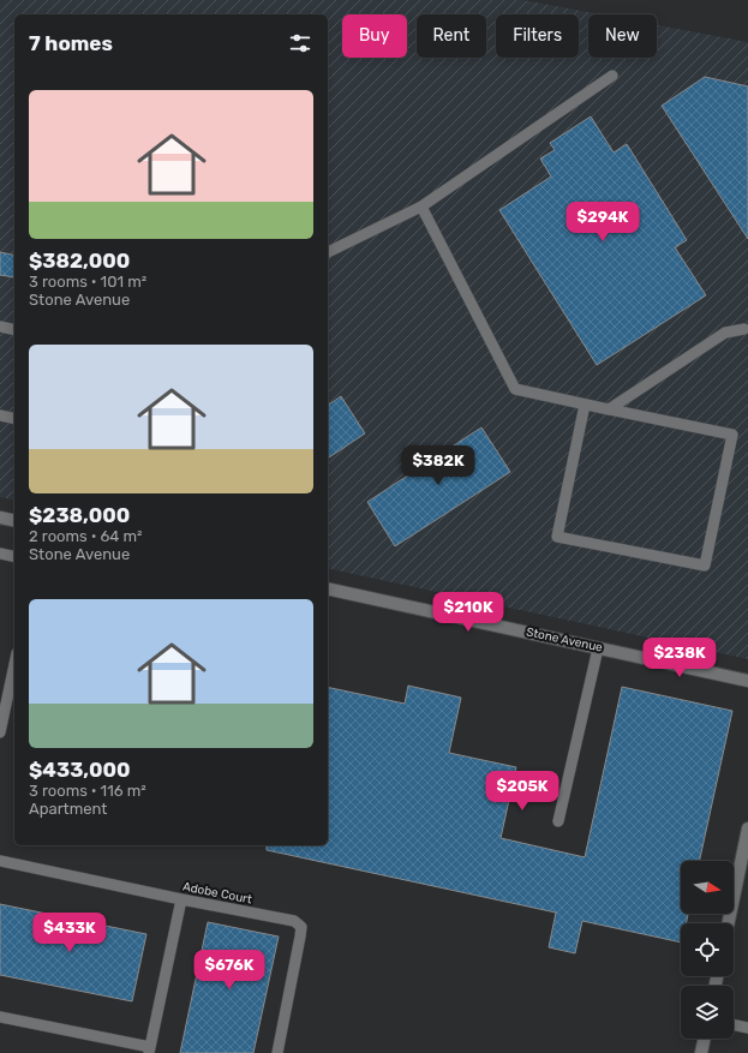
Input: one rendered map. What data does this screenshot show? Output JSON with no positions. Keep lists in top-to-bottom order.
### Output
{
  "streets": {
    "street": ["Stone Avenue"],
    "lane": ["Adobe Court"]
  },
  "north": "right",
  "page": {
    "chip": [
      "Buy",
      "Rent",
      "Filters",
      "New"
    ],
    "heading": "7 homes",
    "list": [
      {
        "name": "$382,000",
        "note": "3 rooms · 101 m² · Stone Avenue"
      },
      {
        "name": "$238,000",
        "note": "2 rooms · 64 m² · Stone Avenue"
      },
      {
        "name": "$433,000",
        "note": "3 rooms · 116 m² · Apartment"
      }
    ],
    "price": [
      "$294K",
      "$382K",
      "$210K",
      "$238K",
      "$205K",
      "$433K",
      "$676K"
    ]
  }
}
